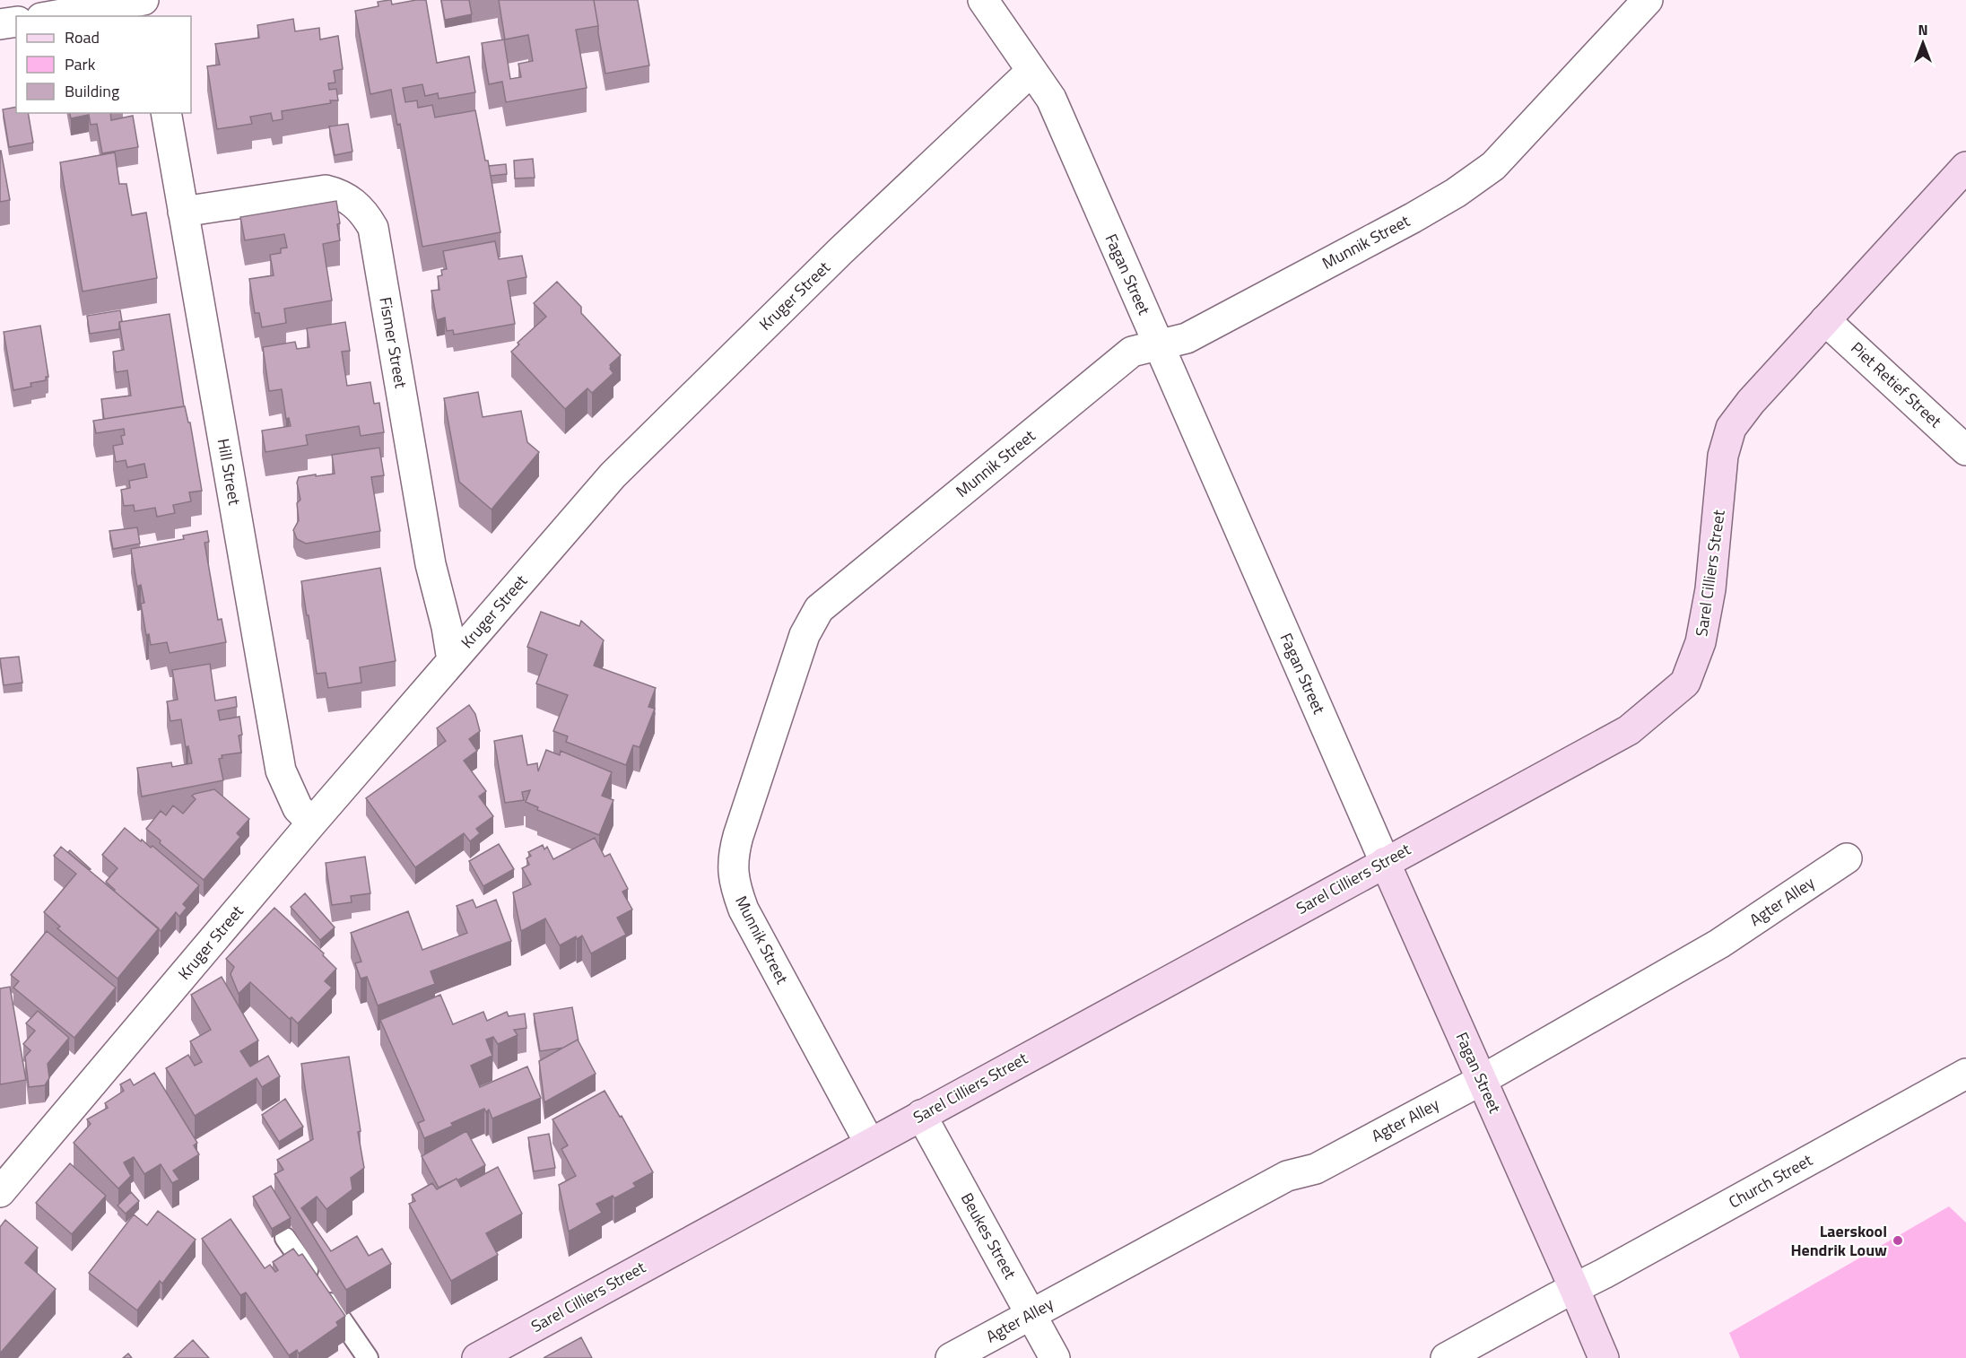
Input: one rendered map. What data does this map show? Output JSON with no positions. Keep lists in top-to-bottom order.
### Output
{
  "streets": {
    "street": [
      "Munnik Street",
      "Fagan Street",
      "Kruger Street",
      "Fismer Street",
      "Piet Retief Street",
      "Hill Street",
      "Sarel Cilliers Street",
      "Agter Alley",
      "Church Street",
      "Beukes Street"
    ]
  },
  "crossings": [
    ["Munnik Street", "Fagan Street"],
    ["Munnik Street", "Sarel Cilliers Street"],
    ["Fagan Street", "Kruger Street"],
    ["Fagan Street", "Sarel Cilliers Street"],
    ["Fagan Street", "Agter Alley"],
    ["Fagan Street", "Church Street"],
    ["Kruger Street", "Fismer Street"],
    ["Kruger Street", "Hill Street"],
    ["Fismer Street", "Hill Street"],
    ["Piet Retief Street", "Sarel Cilliers Street"],
    ["Sarel Cilliers Street", "Beukes Street"],
    ["Agter Alley", "Beukes Street"]
  ],
  "places": ["Laerskool Hendrik Louw"],
  "legend": ["Road", "Park", "Building"],
  "north": "top"
}
